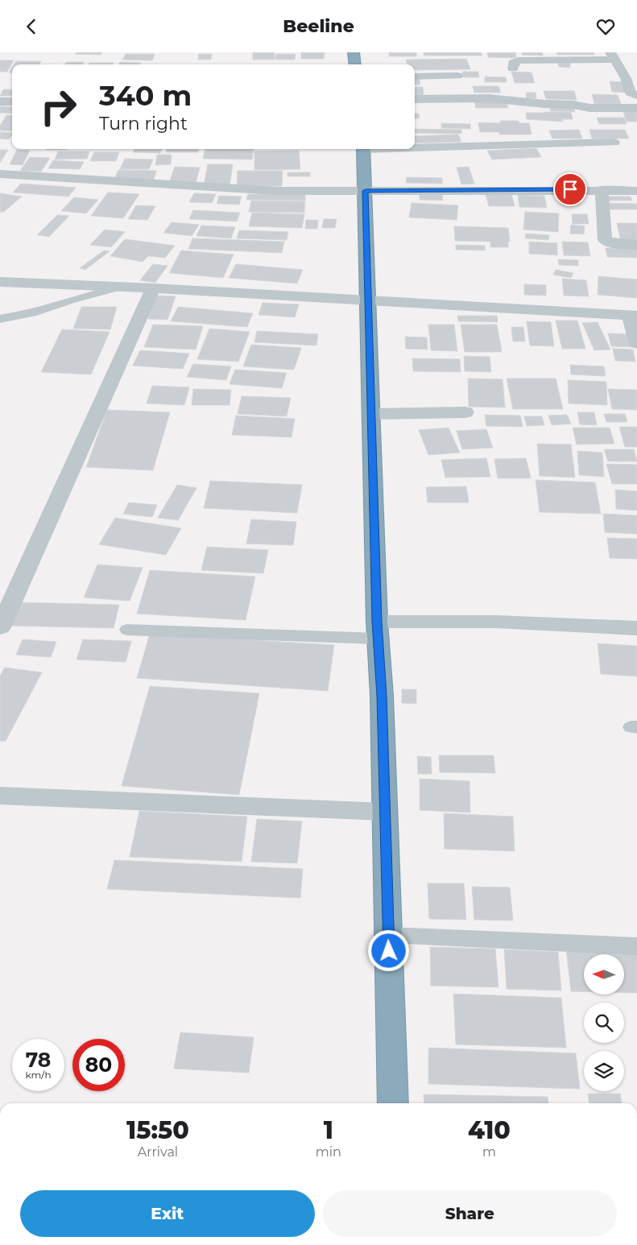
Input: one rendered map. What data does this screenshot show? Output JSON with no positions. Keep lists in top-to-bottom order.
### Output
{
  "north": "left",
  "page": {
    "header": "Beeline",
    "turn": ["340 m", "Turn right"],
    "speed": "78 km/h",
    "limit": "80",
    "eta": [
      "15:50",
      "Arrival",
      "1",
      "min",
      "410",
      "m"
    ],
    "buttons": ["Exit", "Share"]
  }
}
